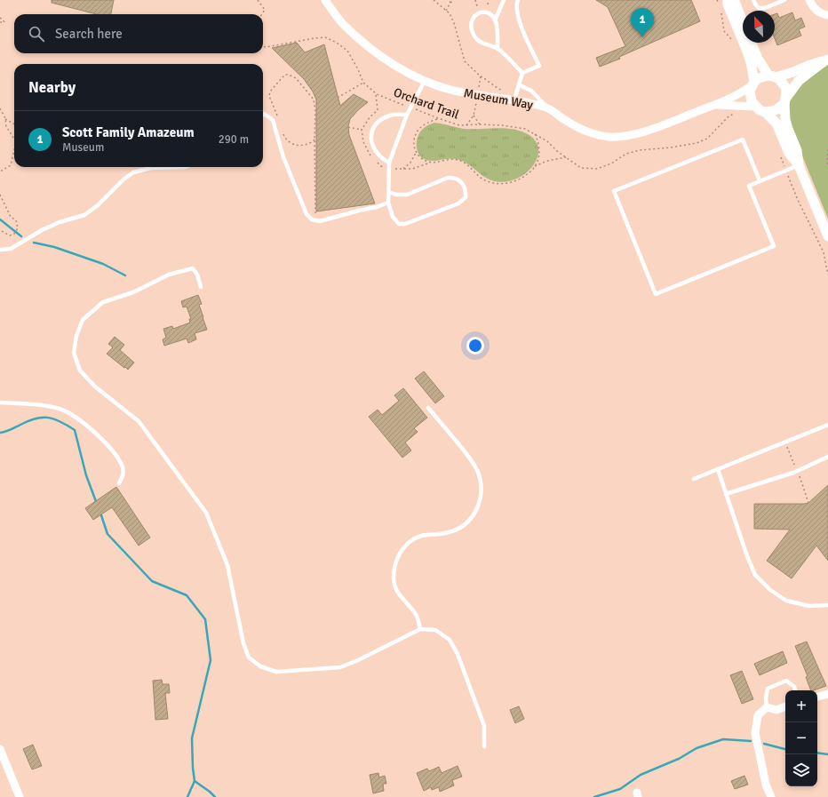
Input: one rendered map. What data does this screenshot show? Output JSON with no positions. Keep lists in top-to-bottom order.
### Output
{
  "streets": {
    "street": ["Museum Way"],
    "path": ["Orchard Trail"]
  },
  "north": "top left",
  "page": {
    "pins": "1",
    "search": "Search here",
    "heading": "Nearby",
    "list": [
      {
        "mark": "1",
        "name": "Scott Family Amazeum",
        "note": "Museum",
        "value": "290 m"
      }
    ],
    "map_buttons": ["+", "−"]
  }
}
